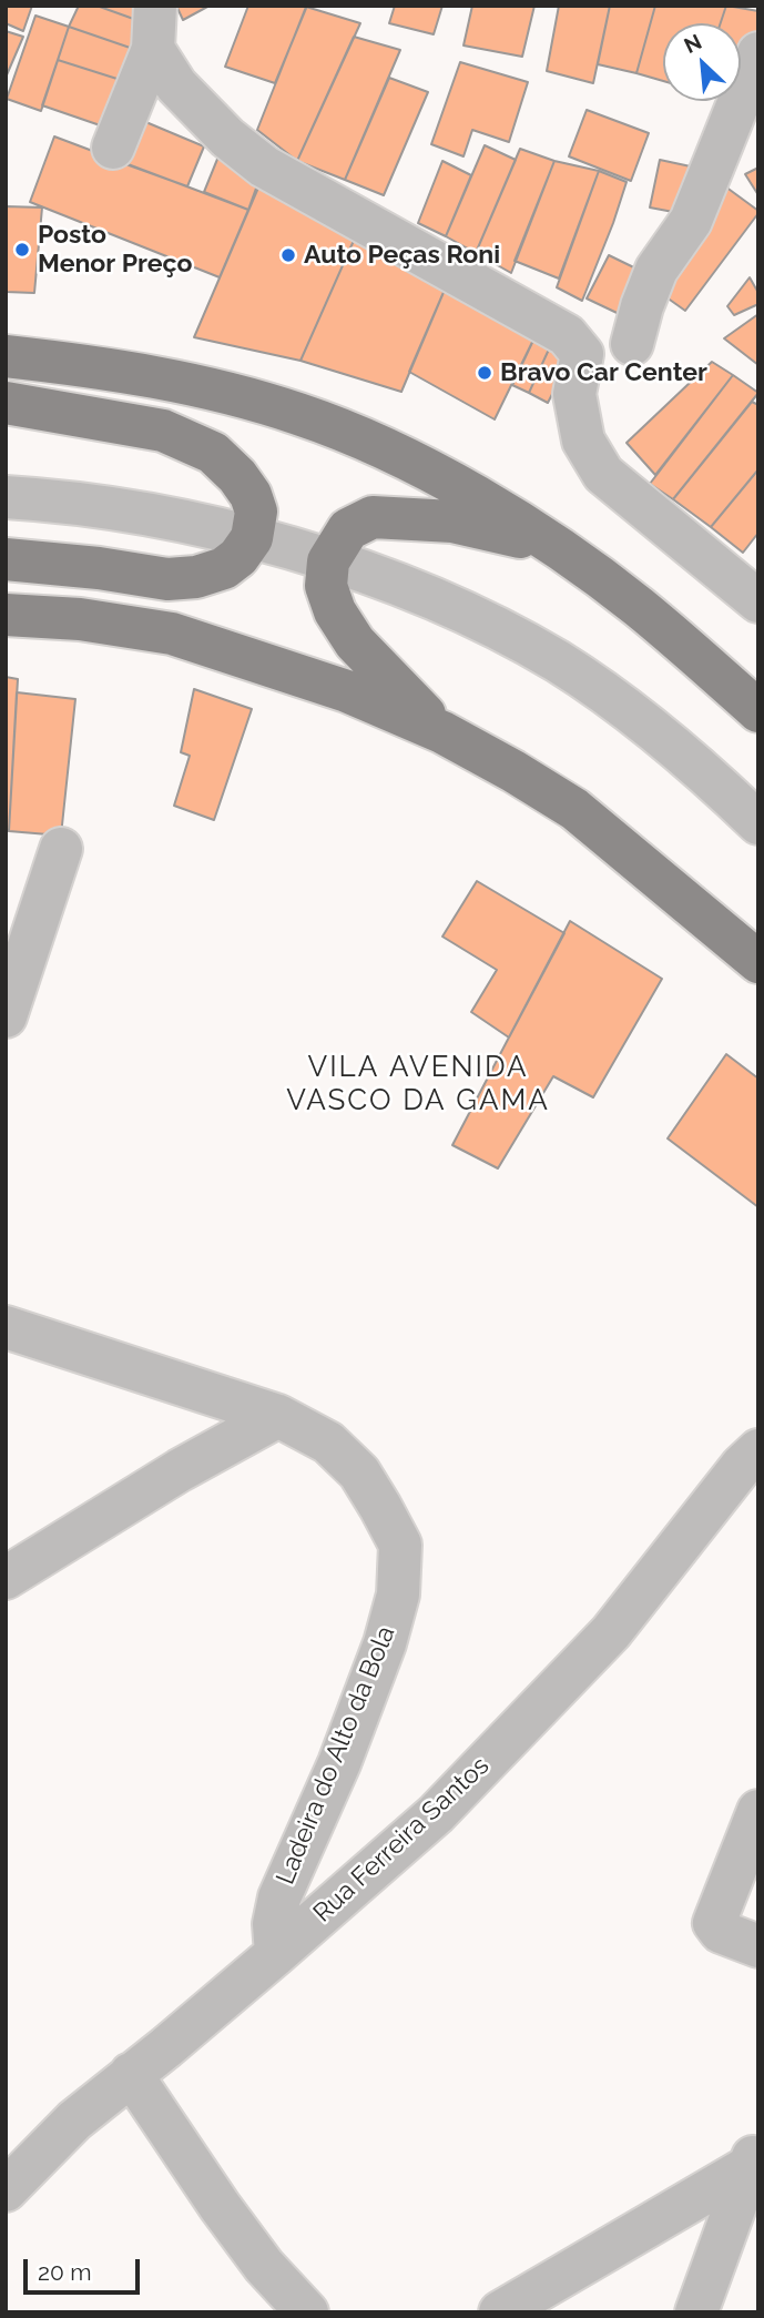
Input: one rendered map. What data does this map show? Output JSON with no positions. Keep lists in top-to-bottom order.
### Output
{
  "streets": {
    "street": ["Ladeira do Alto da Bola", "Rua Ferreira Santos"]
  },
  "crossings": [
    ["Ladeira do Alto da Bola", "Rua Ferreira Santos"]
  ],
  "districts": ["VILA AVENIDA VASCO DA GAMA"],
  "places": ["Posto Menor Preço", "Auto Peças Roni", "Bravo Car Center"],
  "scale_bar": "20 m",
  "north": "top left"
}
